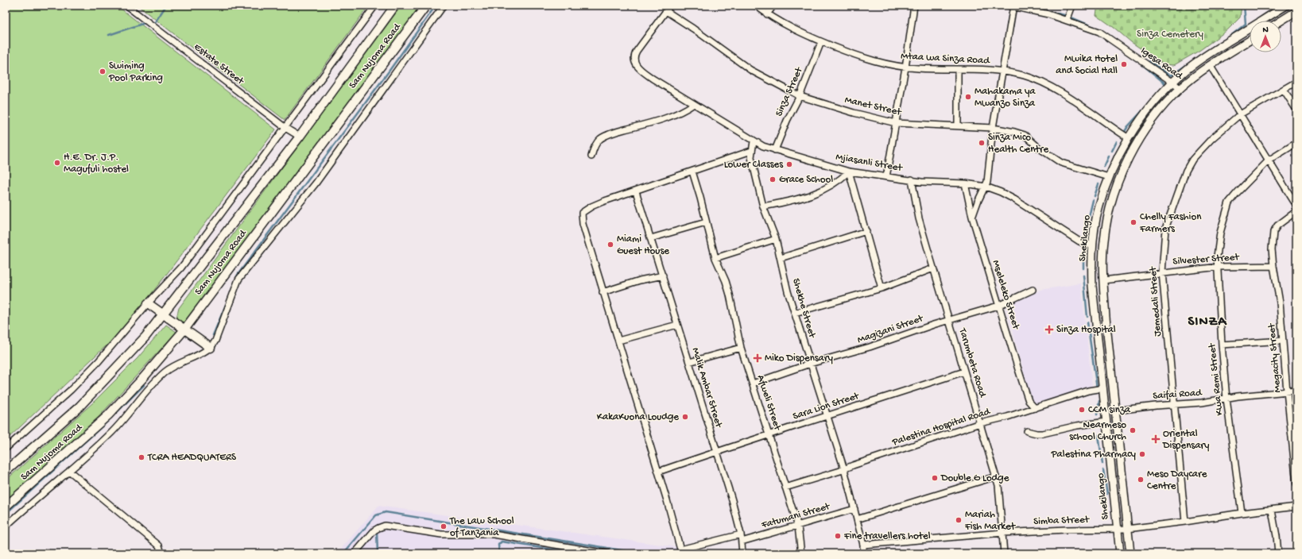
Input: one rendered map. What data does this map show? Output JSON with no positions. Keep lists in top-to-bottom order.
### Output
{
  "streets": {
    "main road": ["Sam Nujoma Road", "Shekilango"],
    "street": [
      "Mtaa wa Sinza Road",
      "Igesa Road",
      "Estate Street",
      "Sinza Street",
      "Manet Street",
      "Mjiasanli Street",
      "Silvester Street",
      "Mseleleko Street",
      "Jemedali Street",
      "Shekhe Street",
      "Magizani Street",
      "Megacity Street",
      "Tarumbeta Road",
      "Kwa Remi Street",
      "Malik Ambar Street",
      "Saifai Road",
      "Afweli Street",
      "Sara Lion Street",
      "Palestina Hospital Road",
      "Fatumani Street",
      "Simba Street"
    ]
  },
  "crossings": [
    ["Sam Nujoma Road", "Estate Street"],
    ["Mtaa wa Sinza Road", "Sinza Street"],
    ["Mtaa wa Sinza Road", "Shekilango"],
    ["Igesa Road", "Shekilango"],
    ["Sinza Street", "Manet Street"],
    ["Sinza Street", "Mjiasanli Street"],
    ["Manet Street", "Mjiasanli Street"],
    ["Manet Street", "Shekilango"],
    ["Mjiasanli Street", "Shekilango"],
    ["Mjiasanli Street", "Mseleleko Street"],
    ["Mjiasanli Street", "Shekhe Street"],
    ["Mjiasanli Street", "Tarumbeta Road"],
    ["Shekilango", "Silvester Street"],
    ["Shekilango", "Saifai Road"],
    ["Shekilango", "Palestina Hospital Road"],
    ["Shekilango", "Simba Street"],
    ["Silvester Street", "Jemedali Street"],
    ["Silvester Street", "Megacity Street"],
    ["Silvester Street", "Kwa Remi Street"],
    ["Mseleleko Street", "Magizani Street"],
    ["Mseleleko Street", "Palestina Hospital Road"],
    ["Jemedali Street", "Saifai Road"],
    ["Jemedali Street", "Simba Street"],
    ["Shekhe Street", "Magizani Street"],
    ["Shekhe Street", "Sara Lion Street"],
    ["Shekhe Street", "Palestina Hospital Road"],
    ["Shekhe Street", "Fatumani Street"],
    ["Shekhe Street", "Simba Street"],
    ["Magizani Street", "Tarumbeta Road"],
    ["Magizani Street", "Afweli Street"],
    ["Megacity Street", "Saifai Road"],
    ["Tarumbeta Road", "Sara Lion Street"],
    ["Tarumbeta Road", "Palestina Hospital Road"],
    ["Tarumbeta Road", "Simba Street"],
    ["Kwa Remi Street", "Saifai Road"],
    ["Kwa Remi Street", "Simba Street"],
    ["Malik Ambar Street", "Sara Lion Street"],
    ["Malik Ambar Street", "Fatumani Street"],
    ["Afweli Street", "Sara Lion Street"],
    ["Afweli Street", "Palestina Hospital Road"],
    ["Afweli Street", "Fatumani Street"]
  ],
  "districts": ["SINZA"],
  "parks": ["Sinza Cemetery"],
  "places": {
    "other": [
      "Mwika Hotel and Social Hall",
      "Swiming Pool Parking",
      "Mahakama ya Mwanzo Sinza",
      "Sinza Mico Health Centre",
      "H.E. Dr. J.P. Magufuli hostel",
      "Lower Classes",
      "Grace School",
      "Chelly Fashion Farmers",
      "Miami Guest House",
      "CCM sinza",
      "KakaKuona Loudge",
      "Nearmeso school Church",
      "Palestina Pharmacy",
      "TCRA HEADQUATERS",
      "Double G Lodge",
      "Meso Daycare Centre",
      "Mariah Fish Market",
      "The Law School of Tanzania",
      "Fine travellers hotel"
    ],
    "health": ["Sinza Hospital", "Miko Dispensary", "Oriental Dispensary"]
  },
  "north": "top"
}
